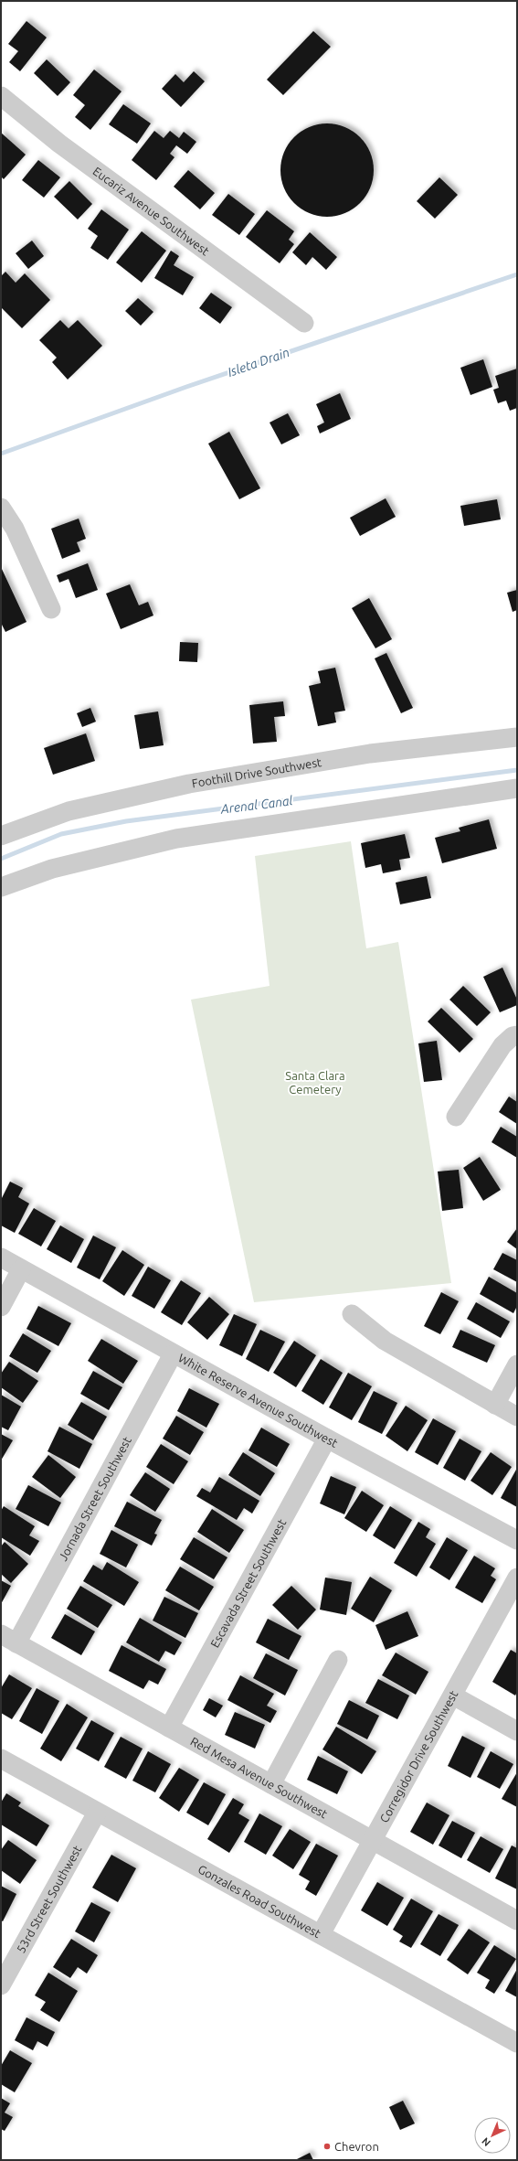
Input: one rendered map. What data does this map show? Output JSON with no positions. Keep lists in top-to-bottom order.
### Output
{
  "streets": {
    "street": [
      "Eucariz Avenue Southwest",
      "Foothill Drive Southwest",
      "White Reserve Avenue Southwest",
      "Jornada Street Southwest",
      "Escavada Street Southwest",
      "Corregidor Drive Southwest",
      "Red Mesa Avenue Southwest",
      "53rd Street Southwest",
      "Gonzales Road Southwest"
    ]
  },
  "crossings": [
    ["White Reserve Avenue Southwest", "Jornada Street Southwest"],
    ["White Reserve Avenue Southwest", "Escavada Street Southwest"],
    ["Jornada Street Southwest", "Red Mesa Avenue Southwest"],
    ["Escavada Street Southwest", "Red Mesa Avenue Southwest"],
    ["Corregidor Drive Southwest", "Red Mesa Avenue Southwest"],
    ["Corregidor Drive Southwest", "Gonzales Road Southwest"],
    ["53rd Street Southwest", "Gonzales Road Southwest"]
  ],
  "water": ["Isleta Drain", "Arenal Canal"],
  "parks": ["Santa Clara Cemetery"],
  "places": ["Chevron"],
  "north": "bottom left"
}
